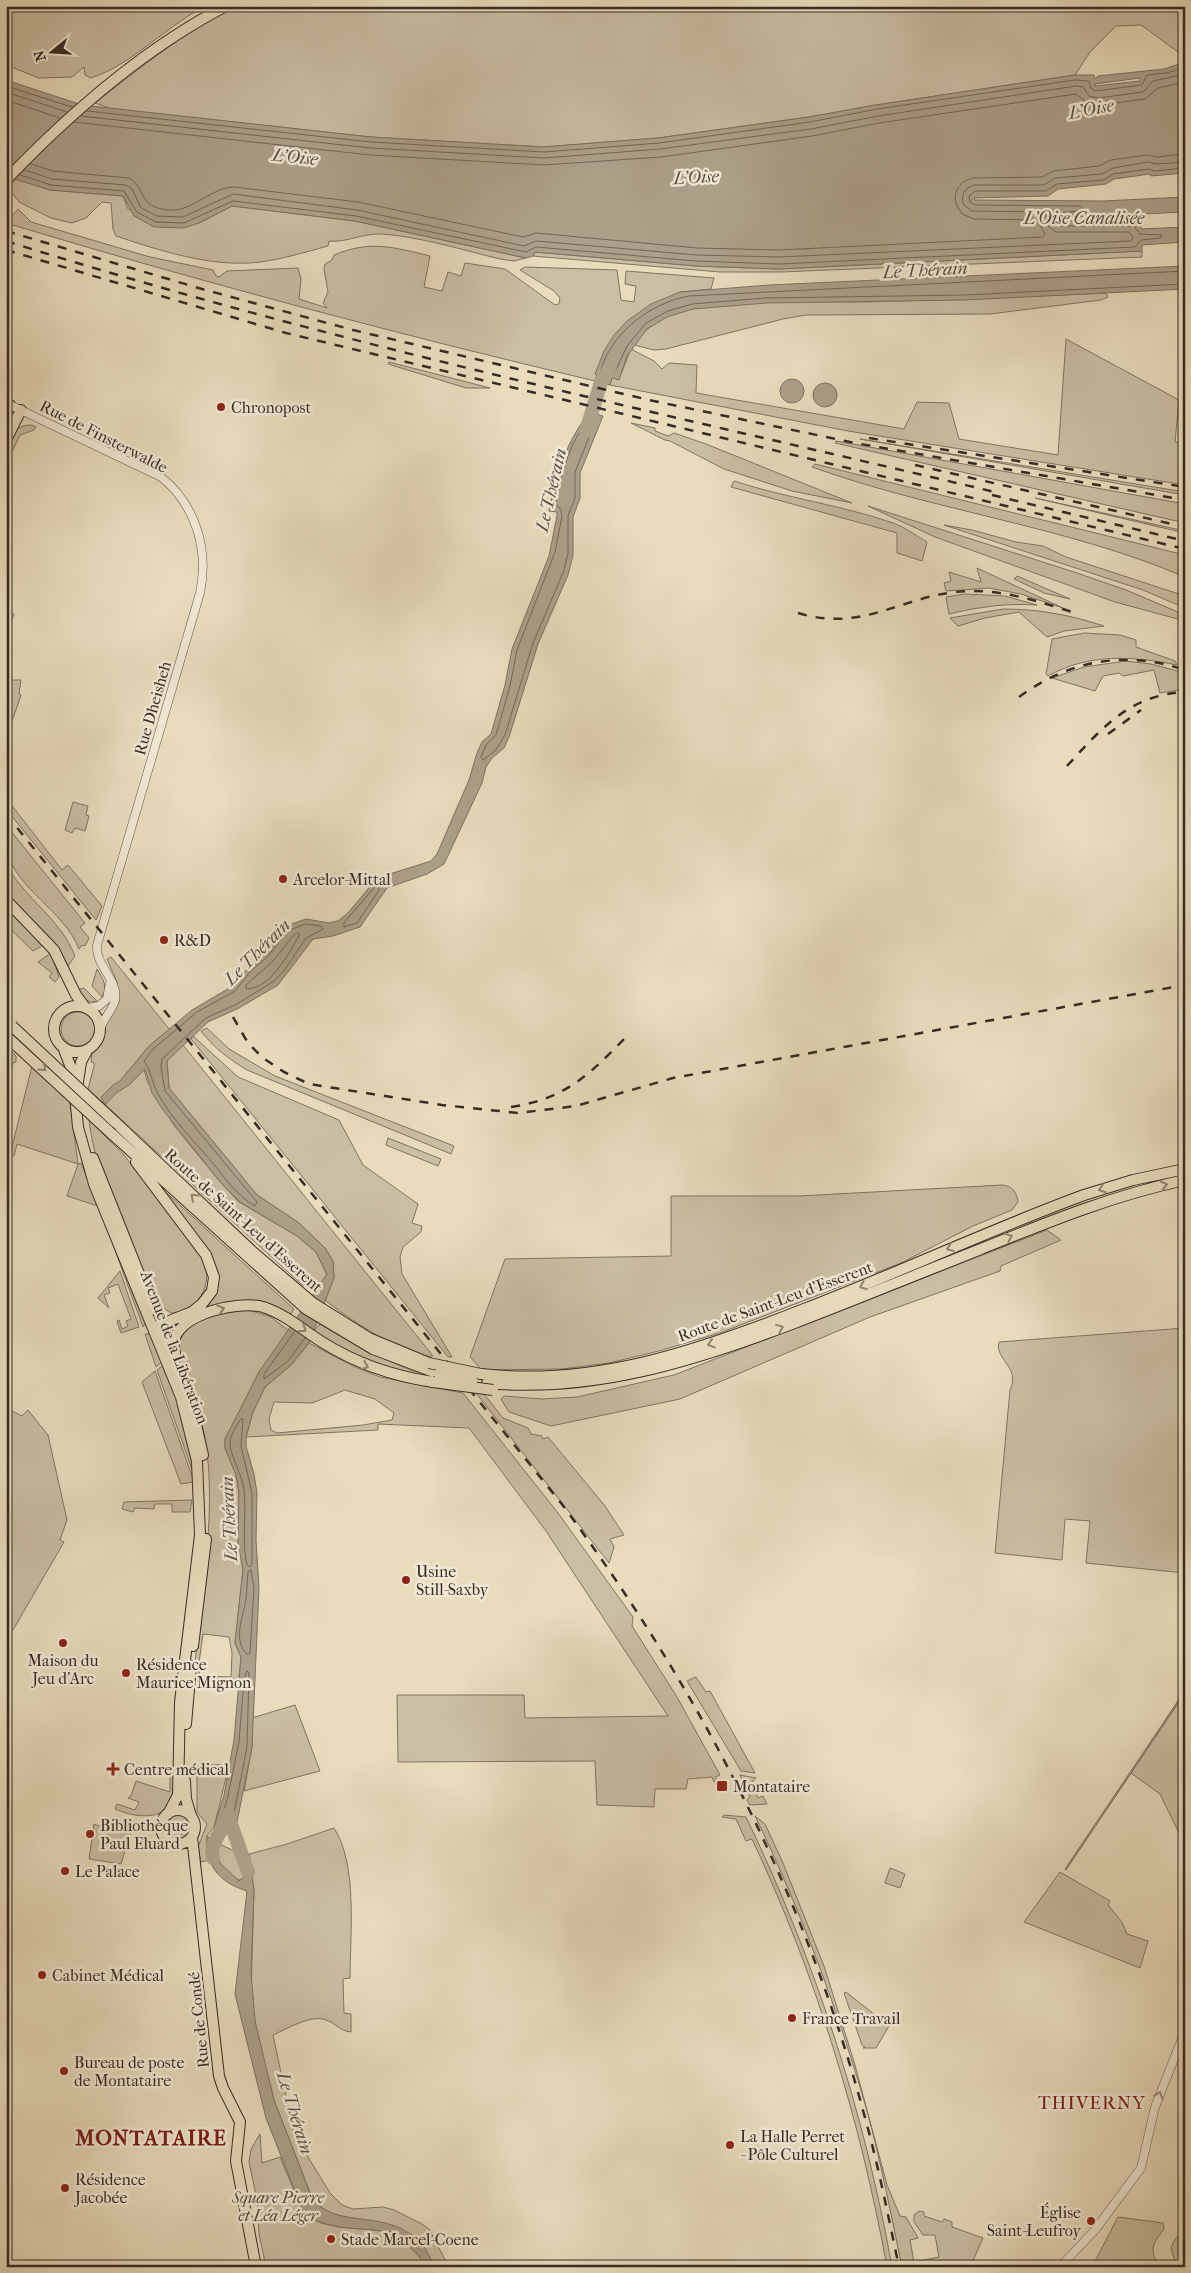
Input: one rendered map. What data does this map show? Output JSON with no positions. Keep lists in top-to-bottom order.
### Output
{
  "streets": {
    "main road": ["Route de Saint-Leu d'Esserent", "Avenue de la Libération", "Rue de Condé"],
    "street": ["Rue de Finsterwalde", "Rue Dheisheh"]
  },
  "crossings": [
    ["Rue de Finsterwalde", "Rue Dheisheh"],
    ["Rue Dheisheh", "Avenue de la Libération"],
    ["Avenue de la Libération", "Rue de Condé"]
  ],
  "districts": ["THIVERNY", "MONTATAIRE"],
  "water": ["L'Oise", "L'Oise Canalisée", "Le Thérain"],
  "parks": ["Square Pierre et Léa Léger"],
  "places": {
    "other": [
      "Chronopost",
      "Arcelor-Mittal",
      "R&D",
      "Usine Still-Saxby",
      "Maison du Jeu d’Arc",
      "Résidence Maurice Mignon",
      "Bibliothèque Paul Eluard",
      "Le Palace",
      "Cabinet Médical",
      "France Travail",
      "Bureau de poste de Montataire",
      "La Halle Perret - Pôle Culturel",
      "Résidence Jacobée",
      "Église Saint-Leufroy",
      "Stade Marcel-Coene"
    ],
    "health": ["Centre médical"],
    "transit": ["Montataire"]
  },
  "north": "left"
}
